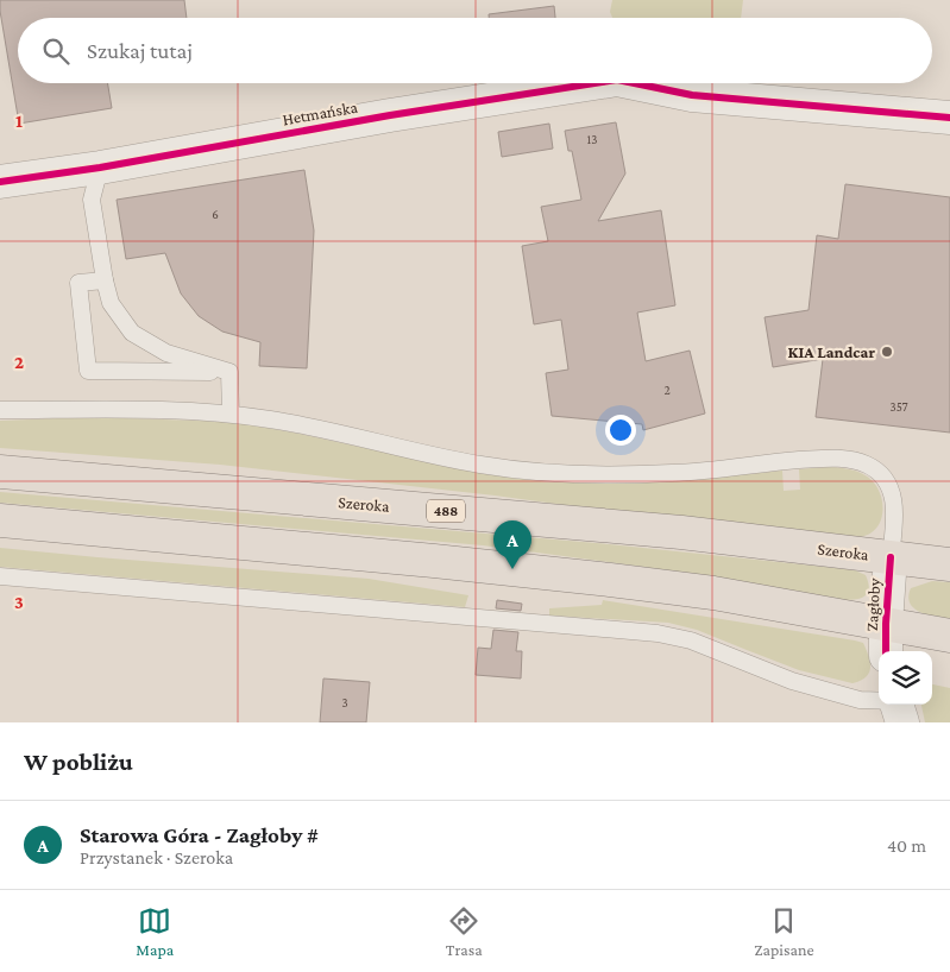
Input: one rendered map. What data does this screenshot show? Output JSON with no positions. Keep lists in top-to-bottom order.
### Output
{
  "streets": {
    "main road": ["Szeroka", "488"],
    "street": ["Hetmańska", "Zagłoby"]
  },
  "crossings": [
    ["Szeroka", "488"],
    ["Szeroka", "Zagłoby"],
    ["488", "Zagłoby"]
  ],
  "places": ["KIA Landcar"],
  "house_numbers": [
    "13",
    "6",
    "2",
    "357",
    "3"
  ],
  "page": {
    "search": "Szukaj tutaj",
    "pins": "A",
    "heading": "W pobliżu",
    "list": [
      {
        "mark": "A",
        "name": "Starowa Góra - Zagłoby #",
        "note": "Przystanek · Szeroka",
        "value": "40 m"
      }
    ],
    "nav": ["Mapa", "Trasa", "Zapisane"]
  },
  "grid": {
    "rows": ["1", "2", "3"]
  }
}
